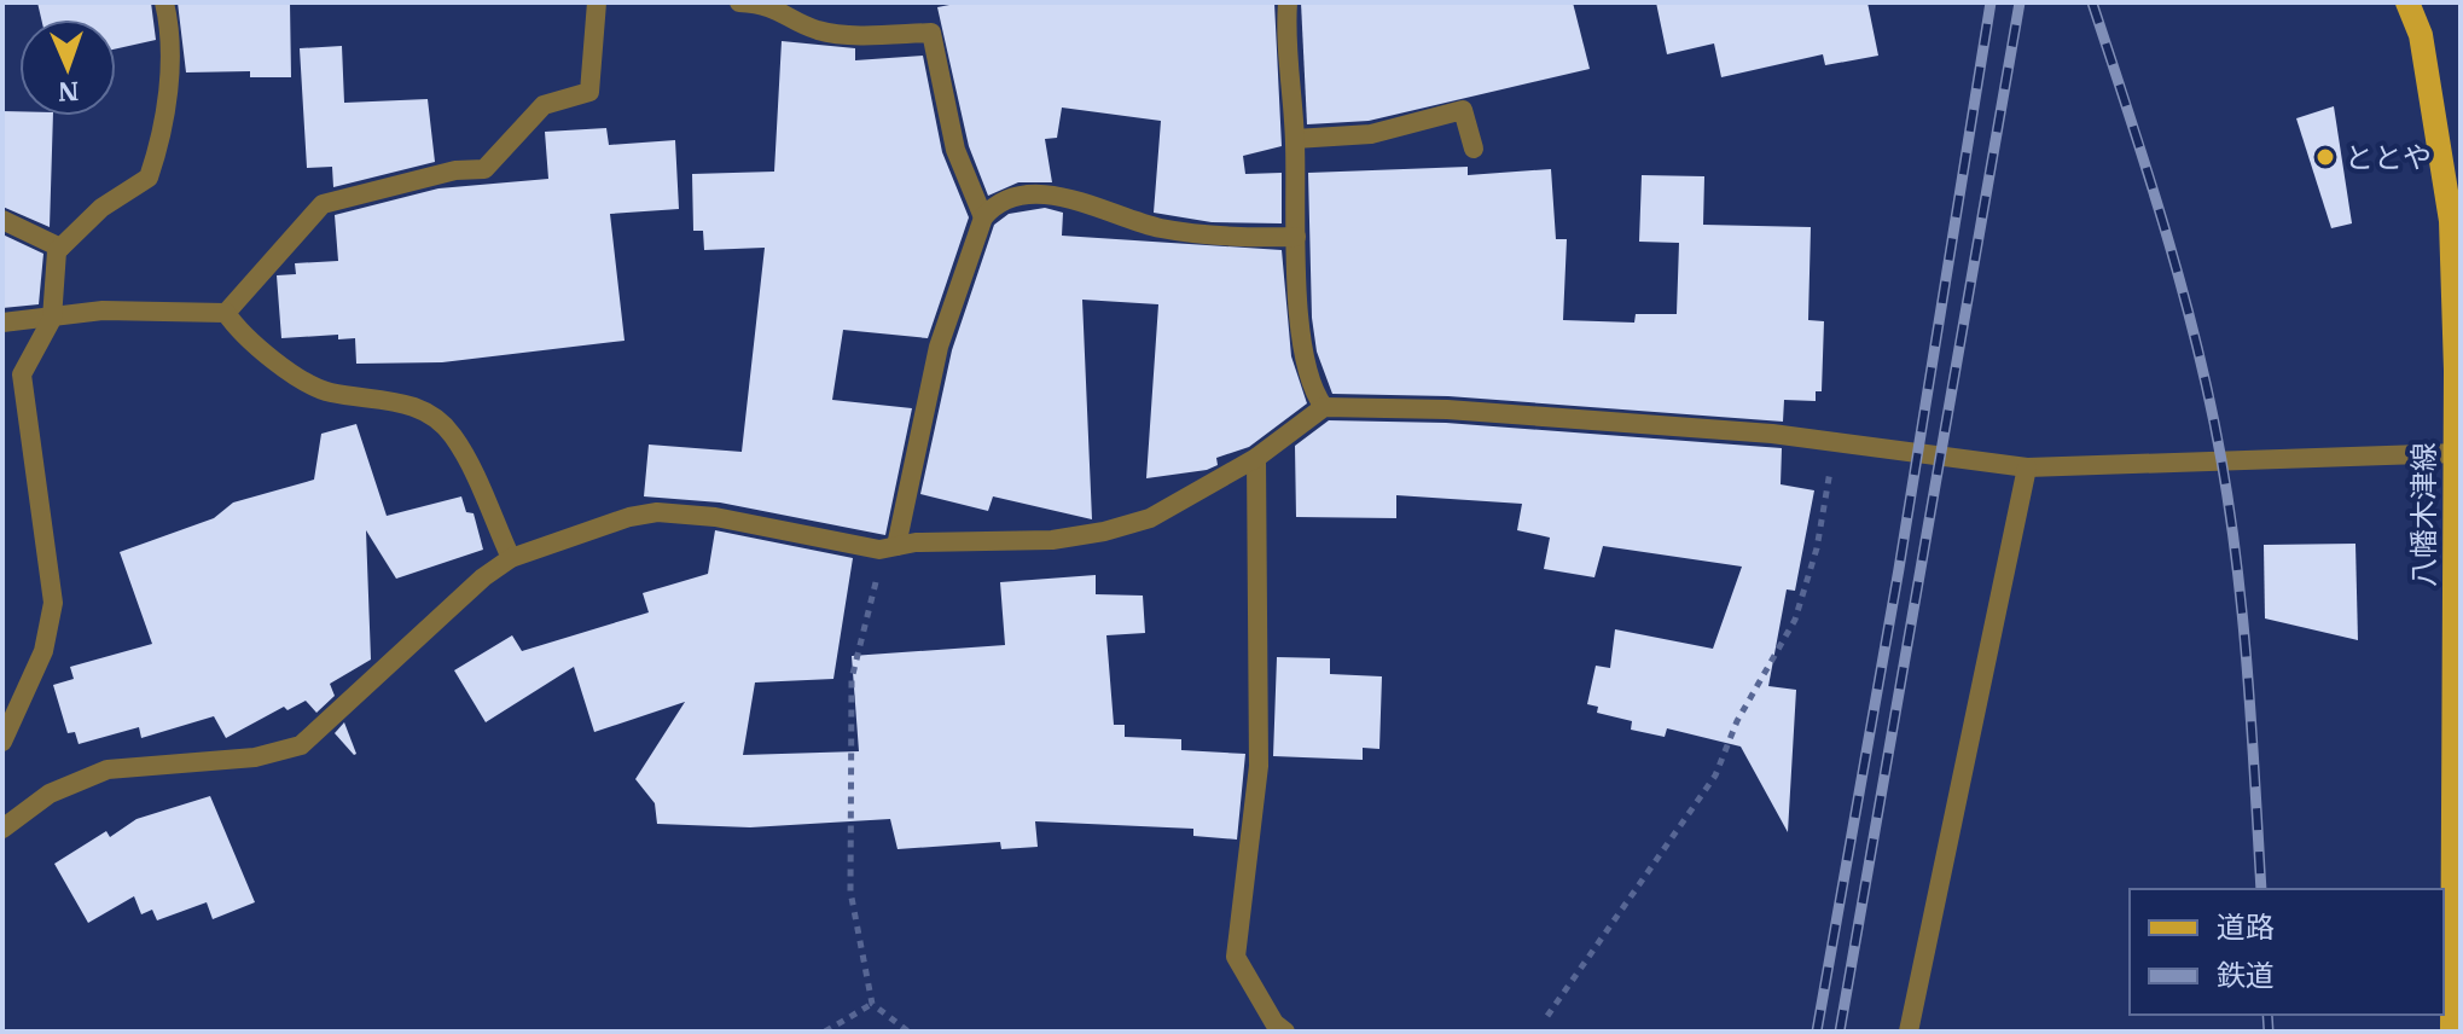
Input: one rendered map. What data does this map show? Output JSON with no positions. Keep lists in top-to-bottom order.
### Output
{
  "streets": {
    "main road": ["八幡木津線"]
  },
  "places": ["ととや"],
  "legend": ["道路", "鉄道"],
  "north": "bottom"
}
